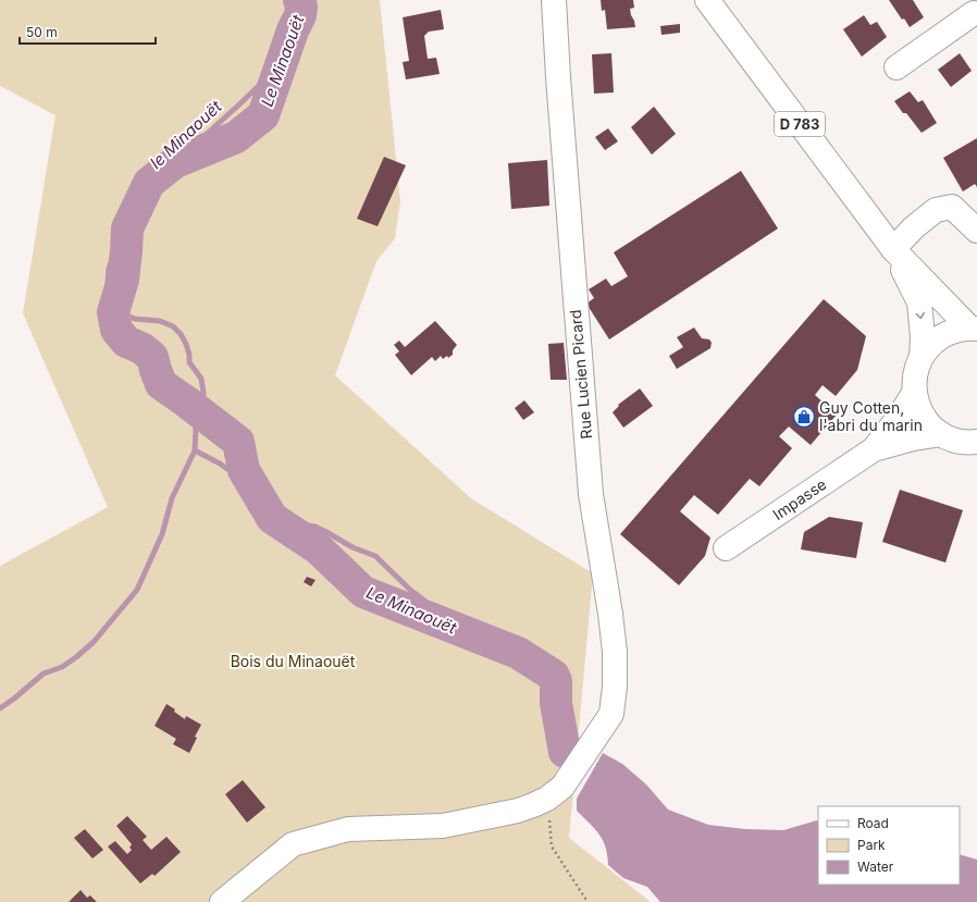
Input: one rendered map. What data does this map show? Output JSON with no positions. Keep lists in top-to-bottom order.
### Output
{
  "streets": {
    "street": ["D 783", "Rue Lucien Picard", "Impasse"]
  },
  "water": ["Le Minaouët", "le Minaouët"],
  "parks": ["Bois du Minaouët"],
  "places": {
    "shop": ["Guy Cotten, l'abri du marin"]
  },
  "legend": ["Road", "Park", "Water"],
  "scale_bar": "50 m"
}
